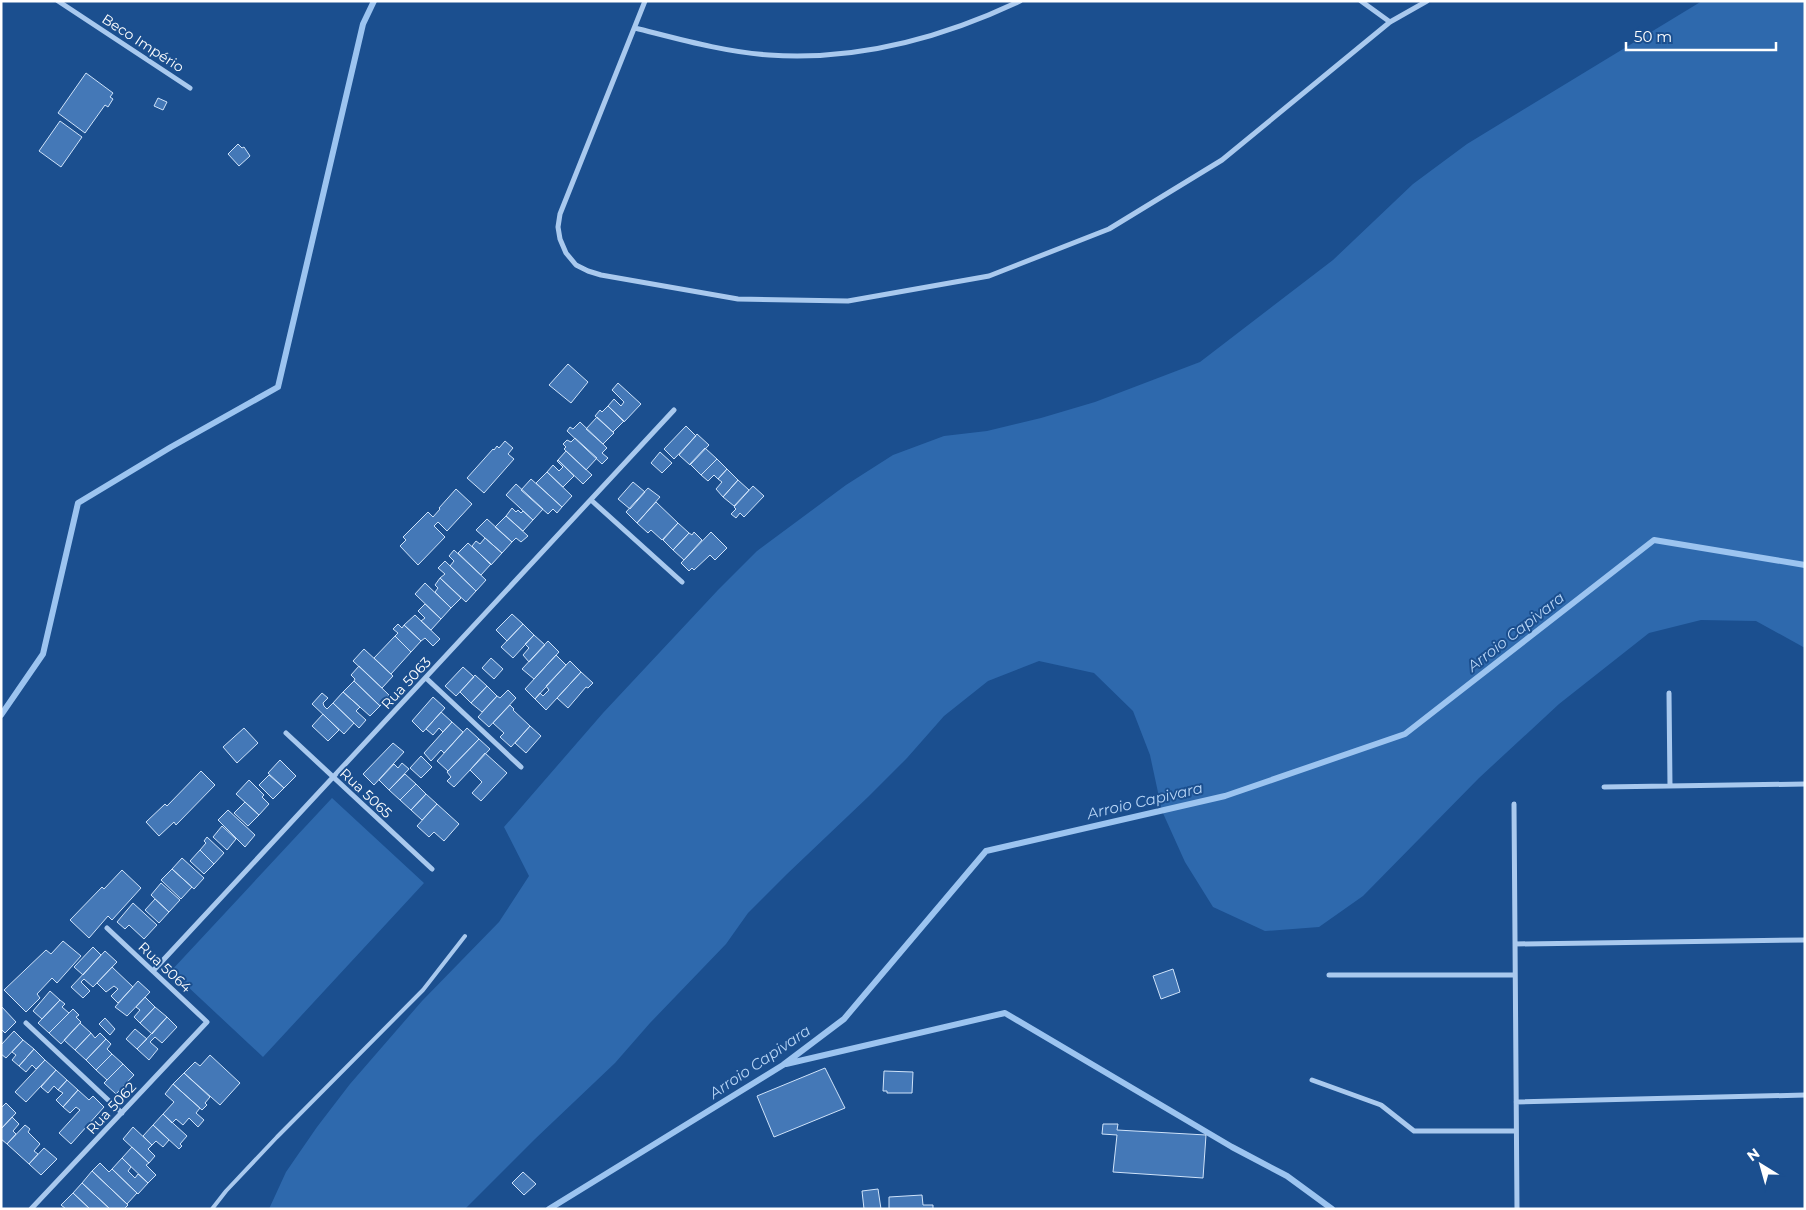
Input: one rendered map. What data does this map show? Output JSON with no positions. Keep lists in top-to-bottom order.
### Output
{
  "streets": {
    "street": [
      "Beco Império",
      "Rua 5063",
      "Rua 5065",
      "Rua 5064",
      "Rua 5062"
    ]
  },
  "crossings": [
    ["Rua 5063", "Rua 5065"],
    ["Rua 5063", "Rua 5064"],
    ["Rua 5064", "Rua 5062"]
  ],
  "water": ["Arroio Capivara"],
  "scale_bar": "50 m",
  "north": "top left"
}
